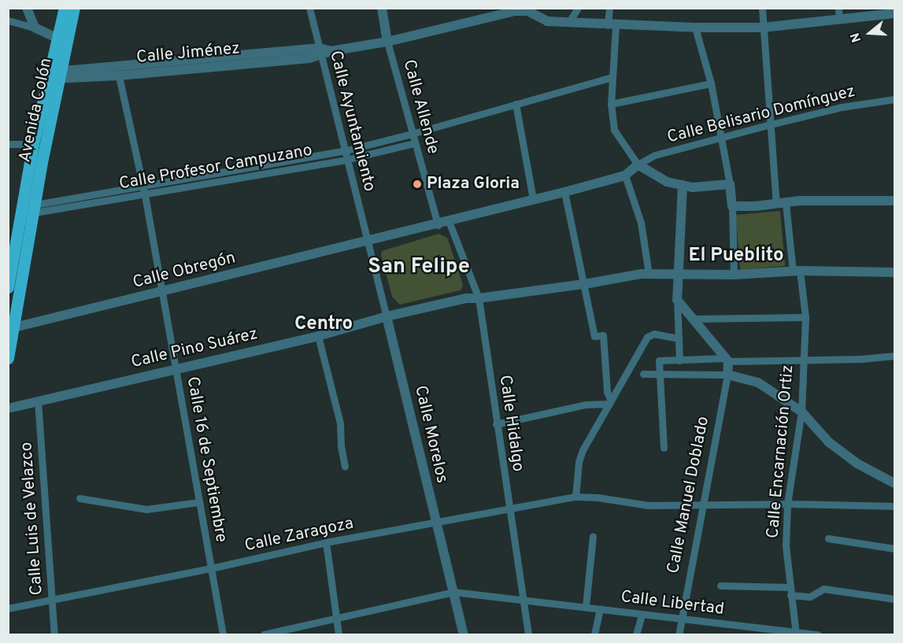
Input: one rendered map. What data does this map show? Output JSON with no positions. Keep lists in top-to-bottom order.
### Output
{
  "streets": {
    "main road": ["Avenida Colón"],
    "street": [
      "Calle Jiménez",
      "Calle Allende",
      "Calle Belisario Domínguez",
      "Calle Ayuntamiento",
      "Calle Profesor Campuzano",
      "Calle Obregón",
      "Calle Pino Suárez",
      "Calle Hidalgo",
      "Calle Morelos",
      "Calle Encarnación Ortiz",
      "Calle 16 de Septiembre",
      "Calle Manuel Doblado",
      "Calle Luis de Velazco",
      "Calle Zaragoza",
      "Calle Libertad"
    ]
  },
  "crossings": [
    ["Calle Jiménez", "Calle Allende"],
    ["Calle Jiménez", "Avenida Colón"],
    ["Calle Jiménez", "Calle Ayuntamiento"],
    ["Calle Jiménez", "Calle Encarnación Ortiz"],
    ["Calle Jiménez", "Calle 16 de Septiembre"],
    ["Calle Allende", "Calle Profesor Campuzano"],
    ["Avenida Colón", "Calle Profesor Campuzano"],
    ["Avenida Colón", "Calle Obregón"],
    ["Calle Belisario Domínguez", "Calle Encarnación Ortiz"],
    ["Calle Ayuntamiento", "Calle Profesor Campuzano"],
    ["Calle Ayuntamiento", "Calle Obregón"],
    ["Calle Ayuntamiento", "Calle Morelos"],
    ["Calle Profesor Campuzano", "Calle 16 de Septiembre"],
    ["Calle Obregón", "Calle Morelos"],
    ["Calle Obregón", "Calle 16 de Septiembre"],
    ["Calle Pino Suárez", "Calle Hidalgo"],
    ["Calle Pino Suárez", "Calle Morelos"],
    ["Calle Pino Suárez", "Calle Encarnación Ortiz"],
    ["Calle Pino Suárez", "Calle 16 de Septiembre"],
    ["Calle Pino Suárez", "Calle Luis de Velazco"],
    ["Calle Hidalgo", "Calle Zaragoza"],
    ["Calle Hidalgo", "Calle Libertad"],
    ["Calle Morelos", "Calle Zaragoza"],
    ["Calle Morelos", "Calle Libertad"],
    ["Calle Encarnación Ortiz", "Calle Zaragoza"],
    ["Calle Encarnación Ortiz", "Calle Libertad"],
    ["Calle 16 de Septiembre", "Calle Zaragoza"],
    ["Calle Manuel Doblado", "Calle Zaragoza"],
    ["Calle Manuel Doblado", "Calle Libertad"],
    ["Calle Luis de Velazco", "Calle Zaragoza"]
  ],
  "districts": ["El Pueblito", "San Felipe", "Centro"],
  "places": ["Plaza Gloria"],
  "north": "left"
}
